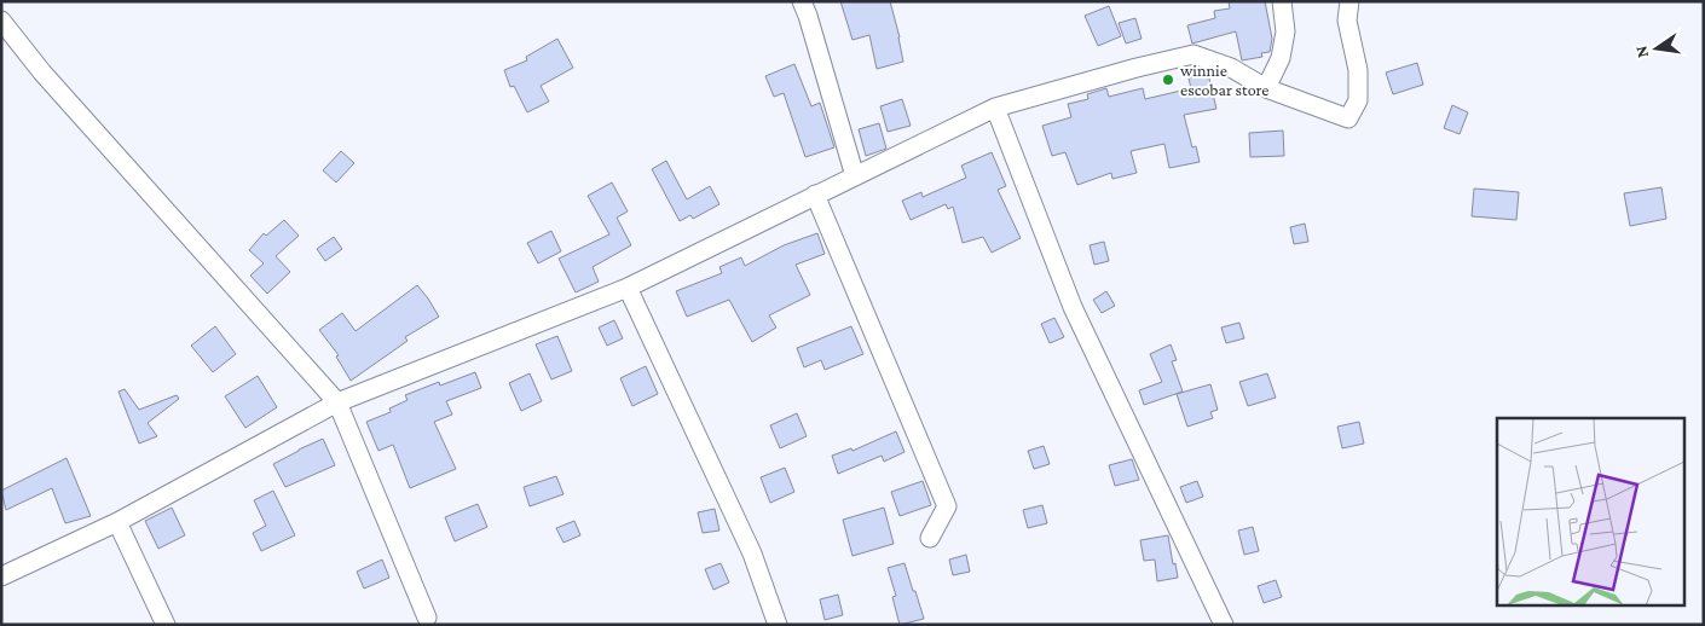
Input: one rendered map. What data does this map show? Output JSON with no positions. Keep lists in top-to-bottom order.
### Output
{
  "places": ["winnie escobar store"],
  "north": "left"
}
